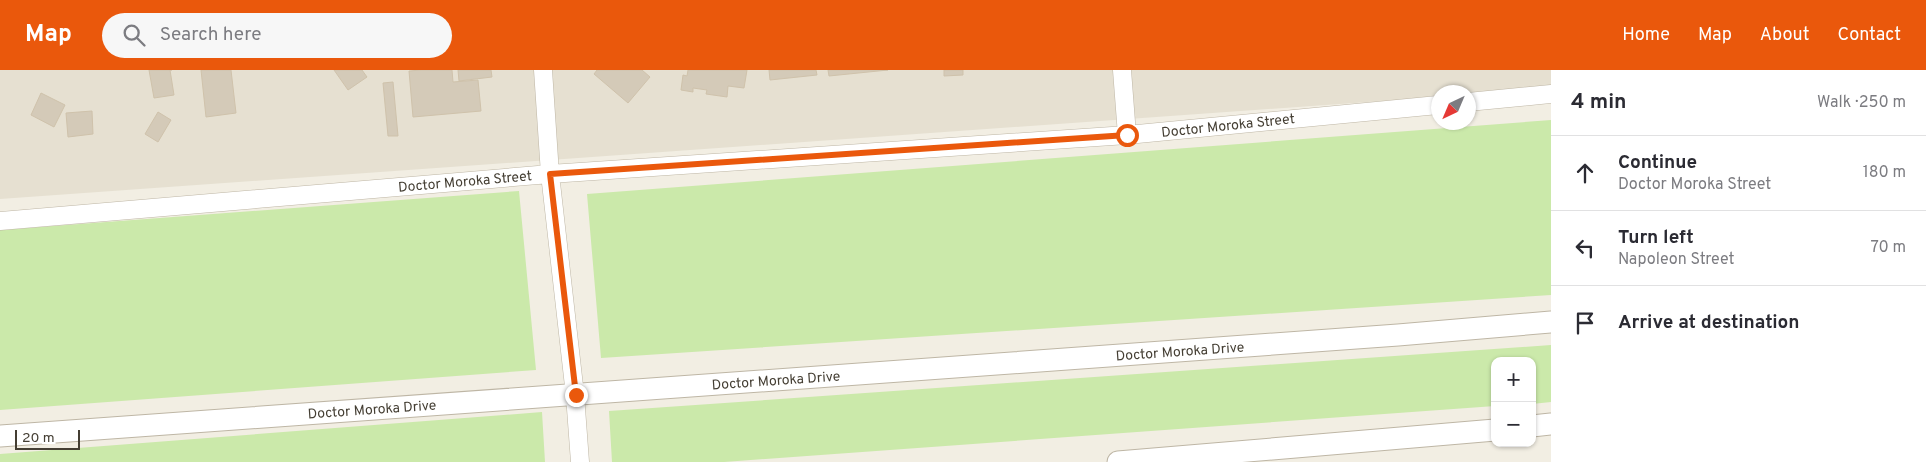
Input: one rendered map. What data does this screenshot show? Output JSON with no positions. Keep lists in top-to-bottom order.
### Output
{
  "streets": {
    "street": ["Doctor Moroka Street", "Doctor Moroka Drive"]
  },
  "scale_bar": "20 m",
  "north": "bottom left",
  "page": {
    "header": "Map",
    "search": "Search here",
    "nav": [
      "Home",
      "Map",
      "About",
      "Contact"
    ],
    "heading": ["4 min", "Walk · 250 m"],
    "list": [
      ["Continue", "Doctor Moroka Street", "180 m"],
      ["Turn left", "Napoleon Street", "70 m"],
      "Arrive at destination"
    ],
    "map_buttons": ["+", "−"],
    "scale": "20 m"
  }
}
